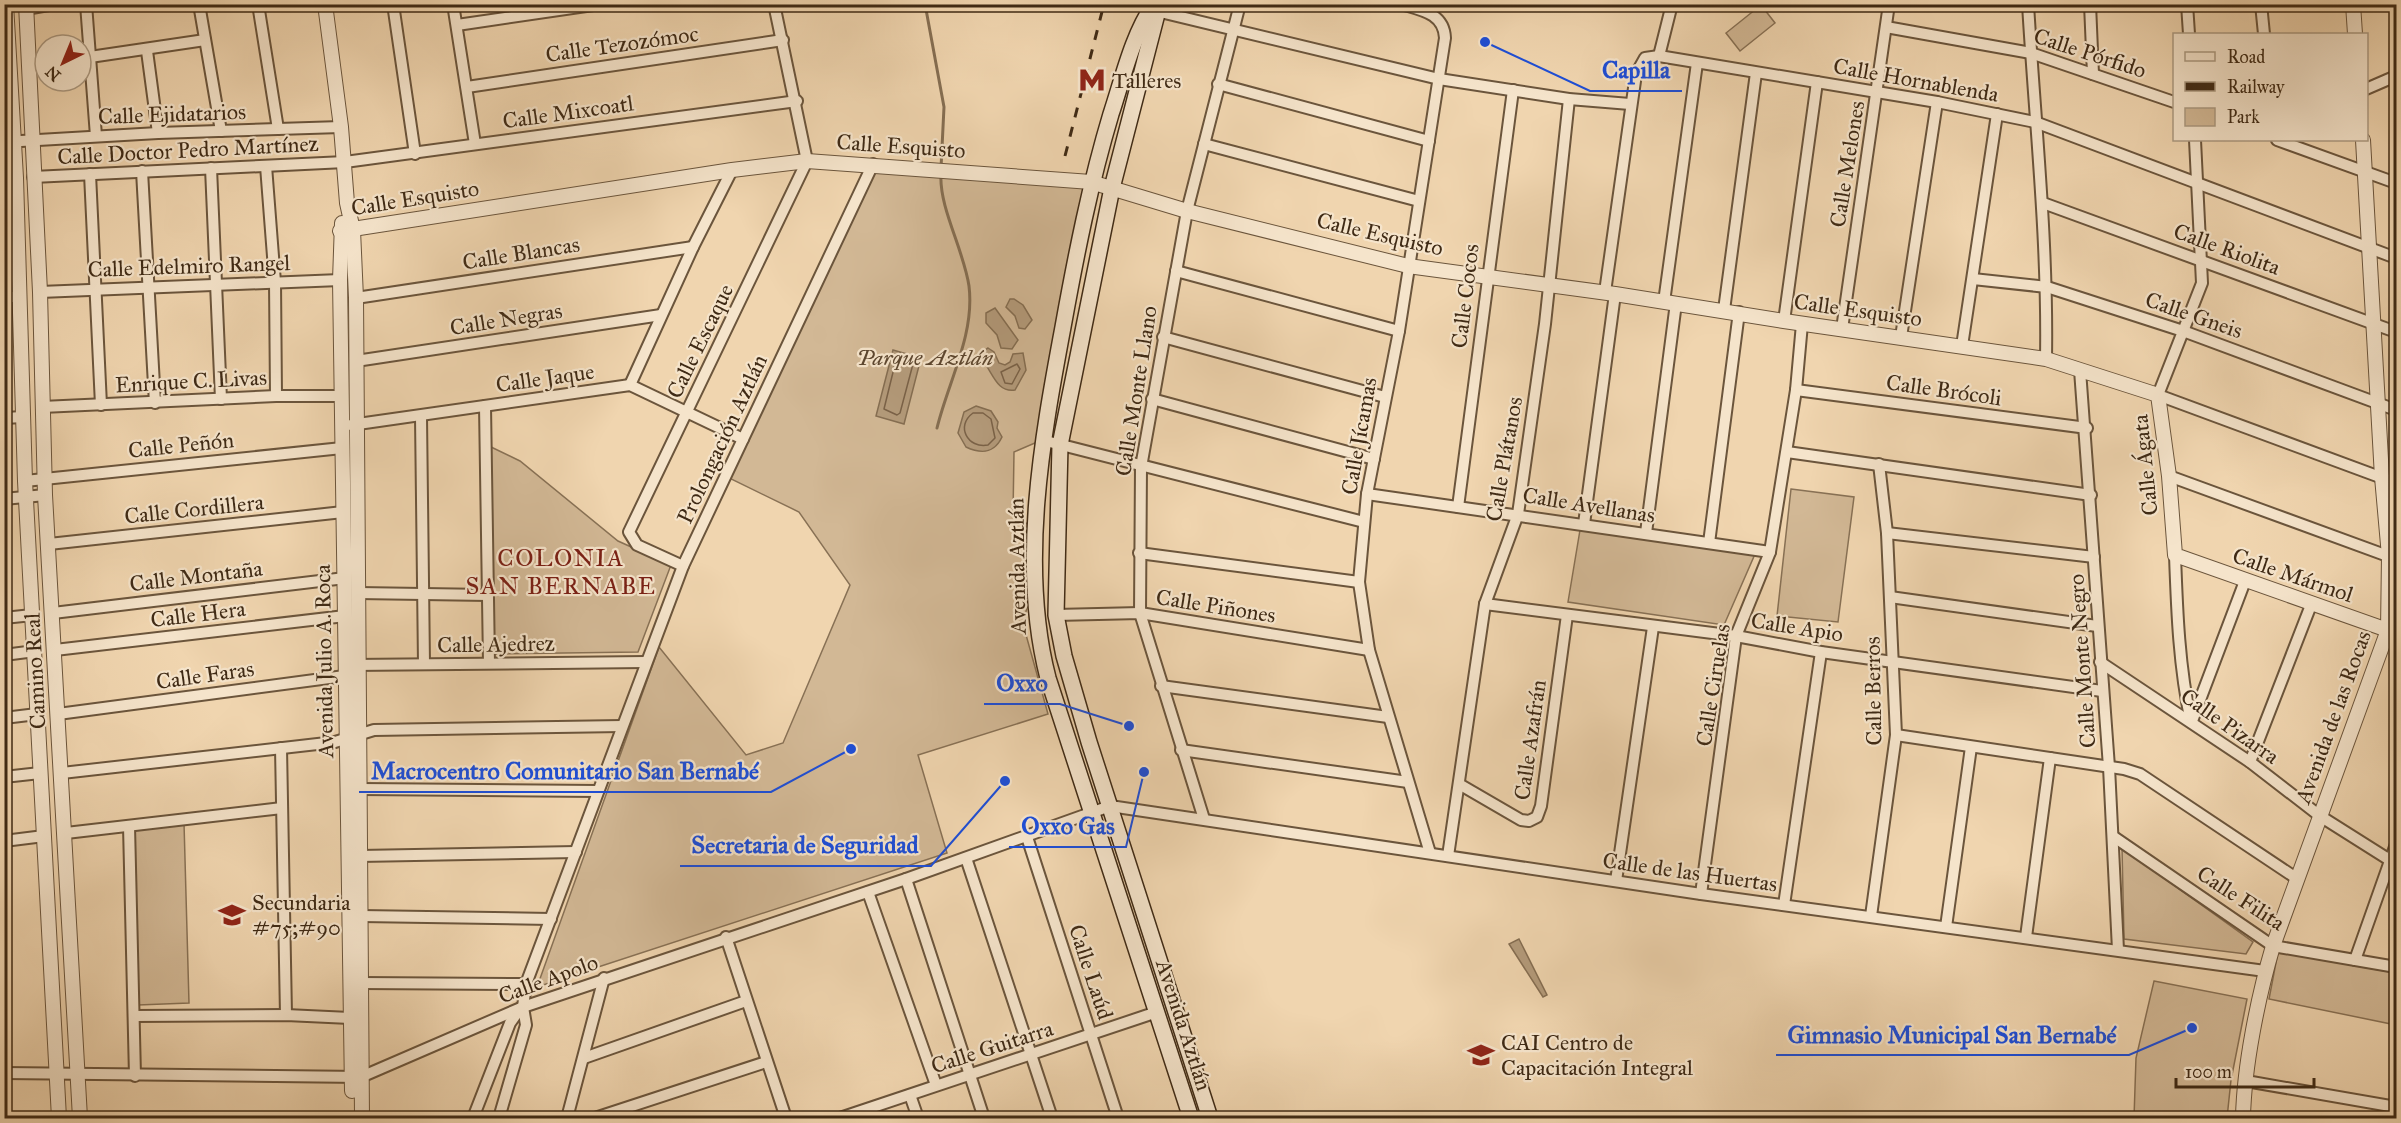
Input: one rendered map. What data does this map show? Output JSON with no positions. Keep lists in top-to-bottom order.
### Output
{
  "streets": {
    "main road": ["Avenida Aztlán"],
    "street": [
      "Calle Tezozómoc",
      "Calle Pórfido",
      "Calle Hornablenda",
      "Calle Mixcoatl",
      "Calle Ejidatarios",
      "Calle Esquisto",
      "Calle Doctor Pedro Martínez",
      "Calle Melones",
      "Calle Riolita",
      "Calle Blancas",
      "Calle Edelmiro Rangel",
      "Calle Cocos",
      "Calle Gneis",
      "Calle Negras",
      "Calle Escaque",
      "Calle Jaque",
      "Enrique C. Livas",
      "Calle Brócoli",
      "Calle Monte Llano",
      "Calle Jícamas",
      "Prolongación Aztlán",
      "Calle Peñón",
      "Calle Plátanos",
      "Calle Ágata",
      "Calle Avellanas",
      "Calle Cordillera",
      "Calle Mármol",
      "Calle Montaña",
      "Calle Piñones",
      "Calle Hera",
      "Calle Apio",
      "Calle Ajedrez",
      "Avenida Julio A. Roca",
      "Calle Monte Negro",
      "Camino Real",
      "Calle Faras",
      "Calle Ciruelas",
      "Calle Berros",
      "Avenida de las Rocas",
      "Calle Pizarra",
      "Calle Azafrán",
      "Calle de las Huertas",
      "Calle Filita",
      "Calle Laúd",
      "Calle Apolo",
      "Calle Guitarra"
    ]
  },
  "crossings": [
    ["Calle Pórfido", "Calle Melones"],
    ["Calle Hornablenda", "Calle Melones"],
    ["Calle Hornablenda", "Calle Ágata"],
    ["Calle Hornablenda", "Avenida de las Rocas"],
    ["Calle Mixcoatl", "Calle Doctor Pedro Martínez"],
    ["Calle Mixcoatl", "Avenida Julio A. Roca"],
    ["Calle Ejidatarios", "Avenida Julio A. Roca"],
    ["Calle Ejidatarios", "Camino Real"],
    ["Calle Esquisto", "Calle Melones"],
    ["Calle Esquisto", "Calle Cocos"],
    ["Calle Esquisto", "Calle Escaque"],
    ["Calle Esquisto", "Calle Monte Llano"],
    ["Calle Esquisto", "Calle Jícamas"],
    ["Calle Esquisto", "Prolongación Aztlán"],
    ["Calle Esquisto", "Calle Plátanos"],
    ["Calle Esquisto", "Calle Ágata"],
    ["Calle Esquisto", "Avenida Aztlán"],
    ["Calle Esquisto", "Avenida Julio A. Roca"],
    ["Calle Esquisto", "Calle Monte Negro"],
    ["Calle Esquisto", "Calle Ciruelas"],
    ["Calle Esquisto", "Avenida de las Rocas"],
    ["Calle Doctor Pedro Martínez", "Avenida Julio A. Roca"],
    ["Calle Doctor Pedro Martínez", "Camino Real"],
    ["Calle Riolita", "Calle Ágata"],
    ["Calle Riolita", "Avenida de las Rocas"],
    ["Calle Blancas", "Avenida Julio A. Roca"],
    ["Calle Edelmiro Rangel", "Avenida Julio A. Roca"],
    ["Calle Edelmiro Rangel", "Camino Real"],
    ["Calle Cocos", "Calle Avellanas"],
    ["Calle Gneis", "Calle Ágata"],
    ["Calle Gneis", "Avenida de las Rocas"],
    ["Calle Negras", "Avenida Julio A. Roca"],
    ["Calle Escaque", "Prolongación Aztlán"],
    ["Calle Jaque", "Avenida Julio A. Roca"],
    ["Enrique C. Livas", "Avenida Julio A. Roca"],
    ["Enrique C. Livas", "Camino Real"],
    ["Calle Brócoli", "Calle Monte Negro"],
    ["Calle Brócoli", "Calle Ciruelas"],
    ["Calle Monte Llano", "Calle Piñones"],
    ["Calle Monte Llano", "Calle de las Huertas"],
    ["Calle Jícamas", "Calle Avellanas"],
    ["Calle Jícamas", "Calle Piñones"],
    ["Calle Jícamas", "Calle de las Huertas"],
    ["Prolongación Aztlán", "Calle Ajedrez"],
    ["Prolongación Aztlán", "Calle Apolo"],
    ["Calle Peñón", "Avenida Julio A. Roca"],
    ["Calle Peñón", "Camino Real"],
    ["Calle Plátanos", "Calle Avellanas"],
    ["Calle Plátanos", "Calle Apio"],
    ["Calle Plátanos", "Calle Azafrán"],
    ["Calle Plátanos", "Calle de las Huertas"],
    ["Calle Ágata", "Calle Mármol"],
    ["Calle Ágata", "Calle Pizarra"],
    ["Calle Avellanas", "Calle Ciruelas"],
    ["Calle Cordillera", "Avenida Julio A. Roca"],
    ["Calle Cordillera", "Camino Real"],
    ["Avenida Aztlán", "Calle Piñones"],
    ["Avenida Aztlán", "Calle de las Huertas"],
    ["Avenida Aztlán", "Calle Apolo"],
    ["Avenida Aztlán", "Calle Guitarra"],
    ["Calle Mármol", "Avenida de las Rocas"],
    ["Calle Montaña", "Avenida Julio A. Roca"],
    ["Calle Montaña", "Camino Real"],
    ["Calle Hera", "Avenida Julio A. Roca"],
    ["Calle Hera", "Camino Real"],
    ["Calle Apio", "Calle Monte Negro"],
    ["Calle Apio", "Calle Ciruelas"],
    ["Calle Apio", "Calle Berros"],
    ["Calle Apio", "Calle Azafrán"],
    ["Calle Ajedrez", "Avenida Julio A. Roca"],
    ["Calle Ajedrez", "Calle Faras"],
    ["Avenida Julio A. Roca", "Calle Faras"],
    ["Avenida Julio A. Roca", "Calle Apolo"],
    ["Calle Monte Negro", "Calle Pizarra"],
    ["Calle Monte Negro", "Calle de las Huertas"],
    ["Calle Monte Negro", "Calle Filita"],
    ["Camino Real", "Calle Faras"],
    ["Camino Real", "Calle Apolo"],
    ["Calle Ciruelas", "Calle de las Huertas"],
    ["Calle Berros", "Calle de las Huertas"],
    ["Avenida de las Rocas", "Calle Pizarra"],
    ["Avenida de las Rocas", "Calle de las Huertas"],
    ["Avenida de las Rocas", "Calle Filita"],
    ["Calle de las Huertas", "Calle Apolo"],
    ["Calle Laúd", "Calle Apolo"],
    ["Calle Laúd", "Calle Guitarra"]
  ],
  "districts": ["COLONIA SAN BERNABE"],
  "parks": ["Parque Aztlán"],
  "places": {
    "other": [
      "Capilla",
      "Oxxo",
      "Macrocentro Comunitario San Bernabé",
      "Oxxo Gas",
      "Secretaria de Seguridad",
      "Gimnasio Municipal San Bernabé"
    ],
    "metro station": ["Talleres"],
    "school or university": ["Secundaria #75;#90", "CAI Centro de Capacitación Integral"]
  },
  "legend": ["Road", "Railway", "Park"],
  "scale_bar": "100 m",
  "north": "bottom left"
}
